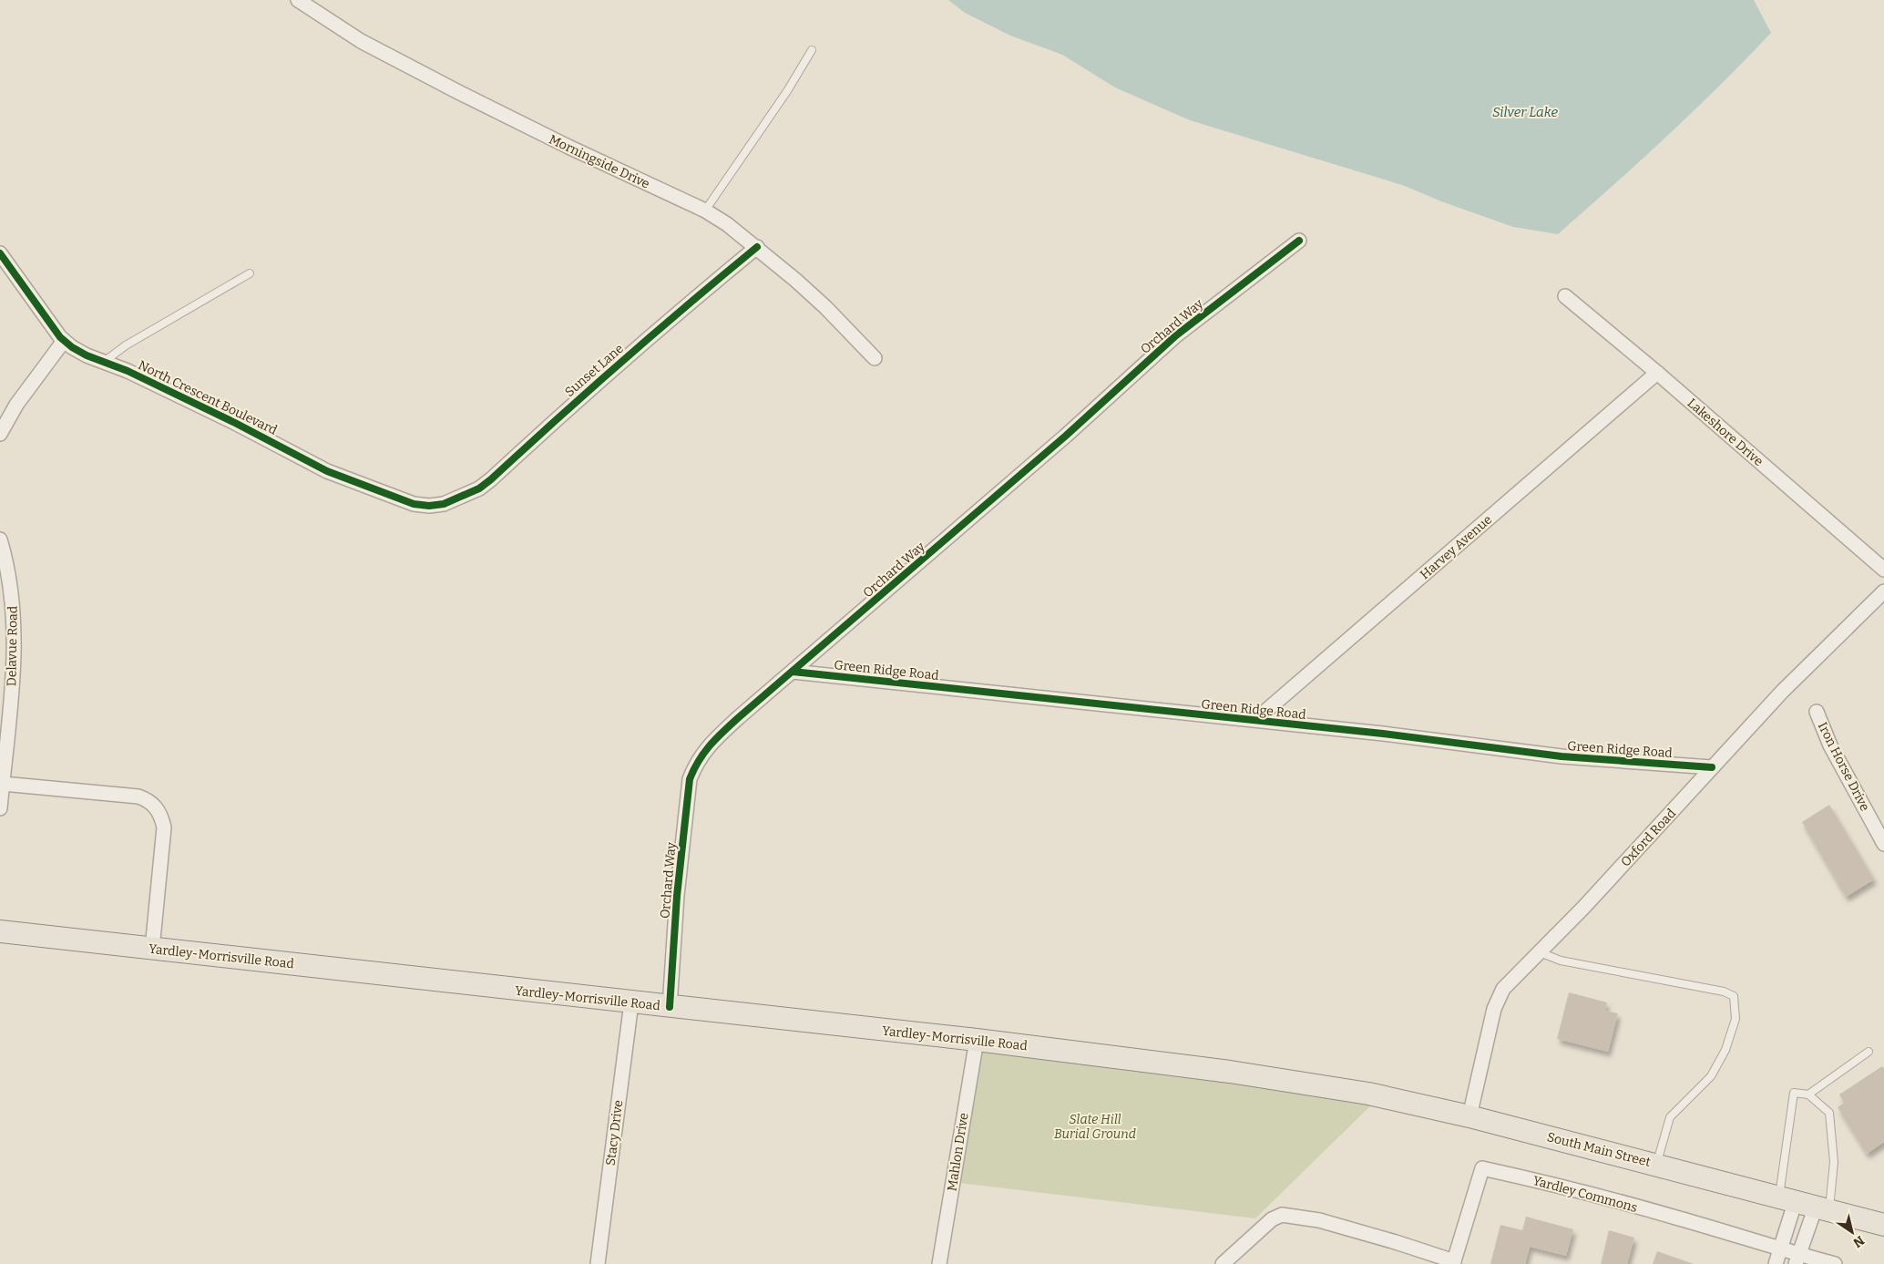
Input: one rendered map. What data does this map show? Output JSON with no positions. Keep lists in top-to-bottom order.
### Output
{
  "streets": {
    "main road": ["Yardley-Morrisville Road", "South Main Street"],
    "street": [
      "Morningside Drive",
      "Orchard Way",
      "Sunset Lane",
      "North Crescent Boulevard",
      "Lakeshore Drive",
      "Harvey Avenue",
      "Delavue Road",
      "Green Ridge Road",
      "Iron Horse Drive",
      "Oxford Road",
      "Stacy Drive",
      "Mahlon Drive",
      "Yardley Commons"
    ]
  },
  "crossings": [
    ["Morningside Drive", "Sunset Lane"],
    ["Orchard Way", "Green Ridge Road"],
    ["Orchard Way", "Yardley-Morrisville Road"],
    ["Sunset Lane", "North Crescent Boulevard"],
    ["Lakeshore Drive", "Harvey Avenue"],
    ["Harvey Avenue", "Green Ridge Road"],
    ["Green Ridge Road", "Oxford Road"],
    ["Oxford Road", "South Main Street"],
    ["Yardley-Morrisville Road", "Stacy Drive"],
    ["Yardley-Morrisville Road", "South Main Street"],
    ["Yardley-Morrisville Road", "Mahlon Drive"]
  ],
  "water": ["Silver Lake"],
  "parks": ["Slate Hill Burial Ground"],
  "north": "bottom right"
}
